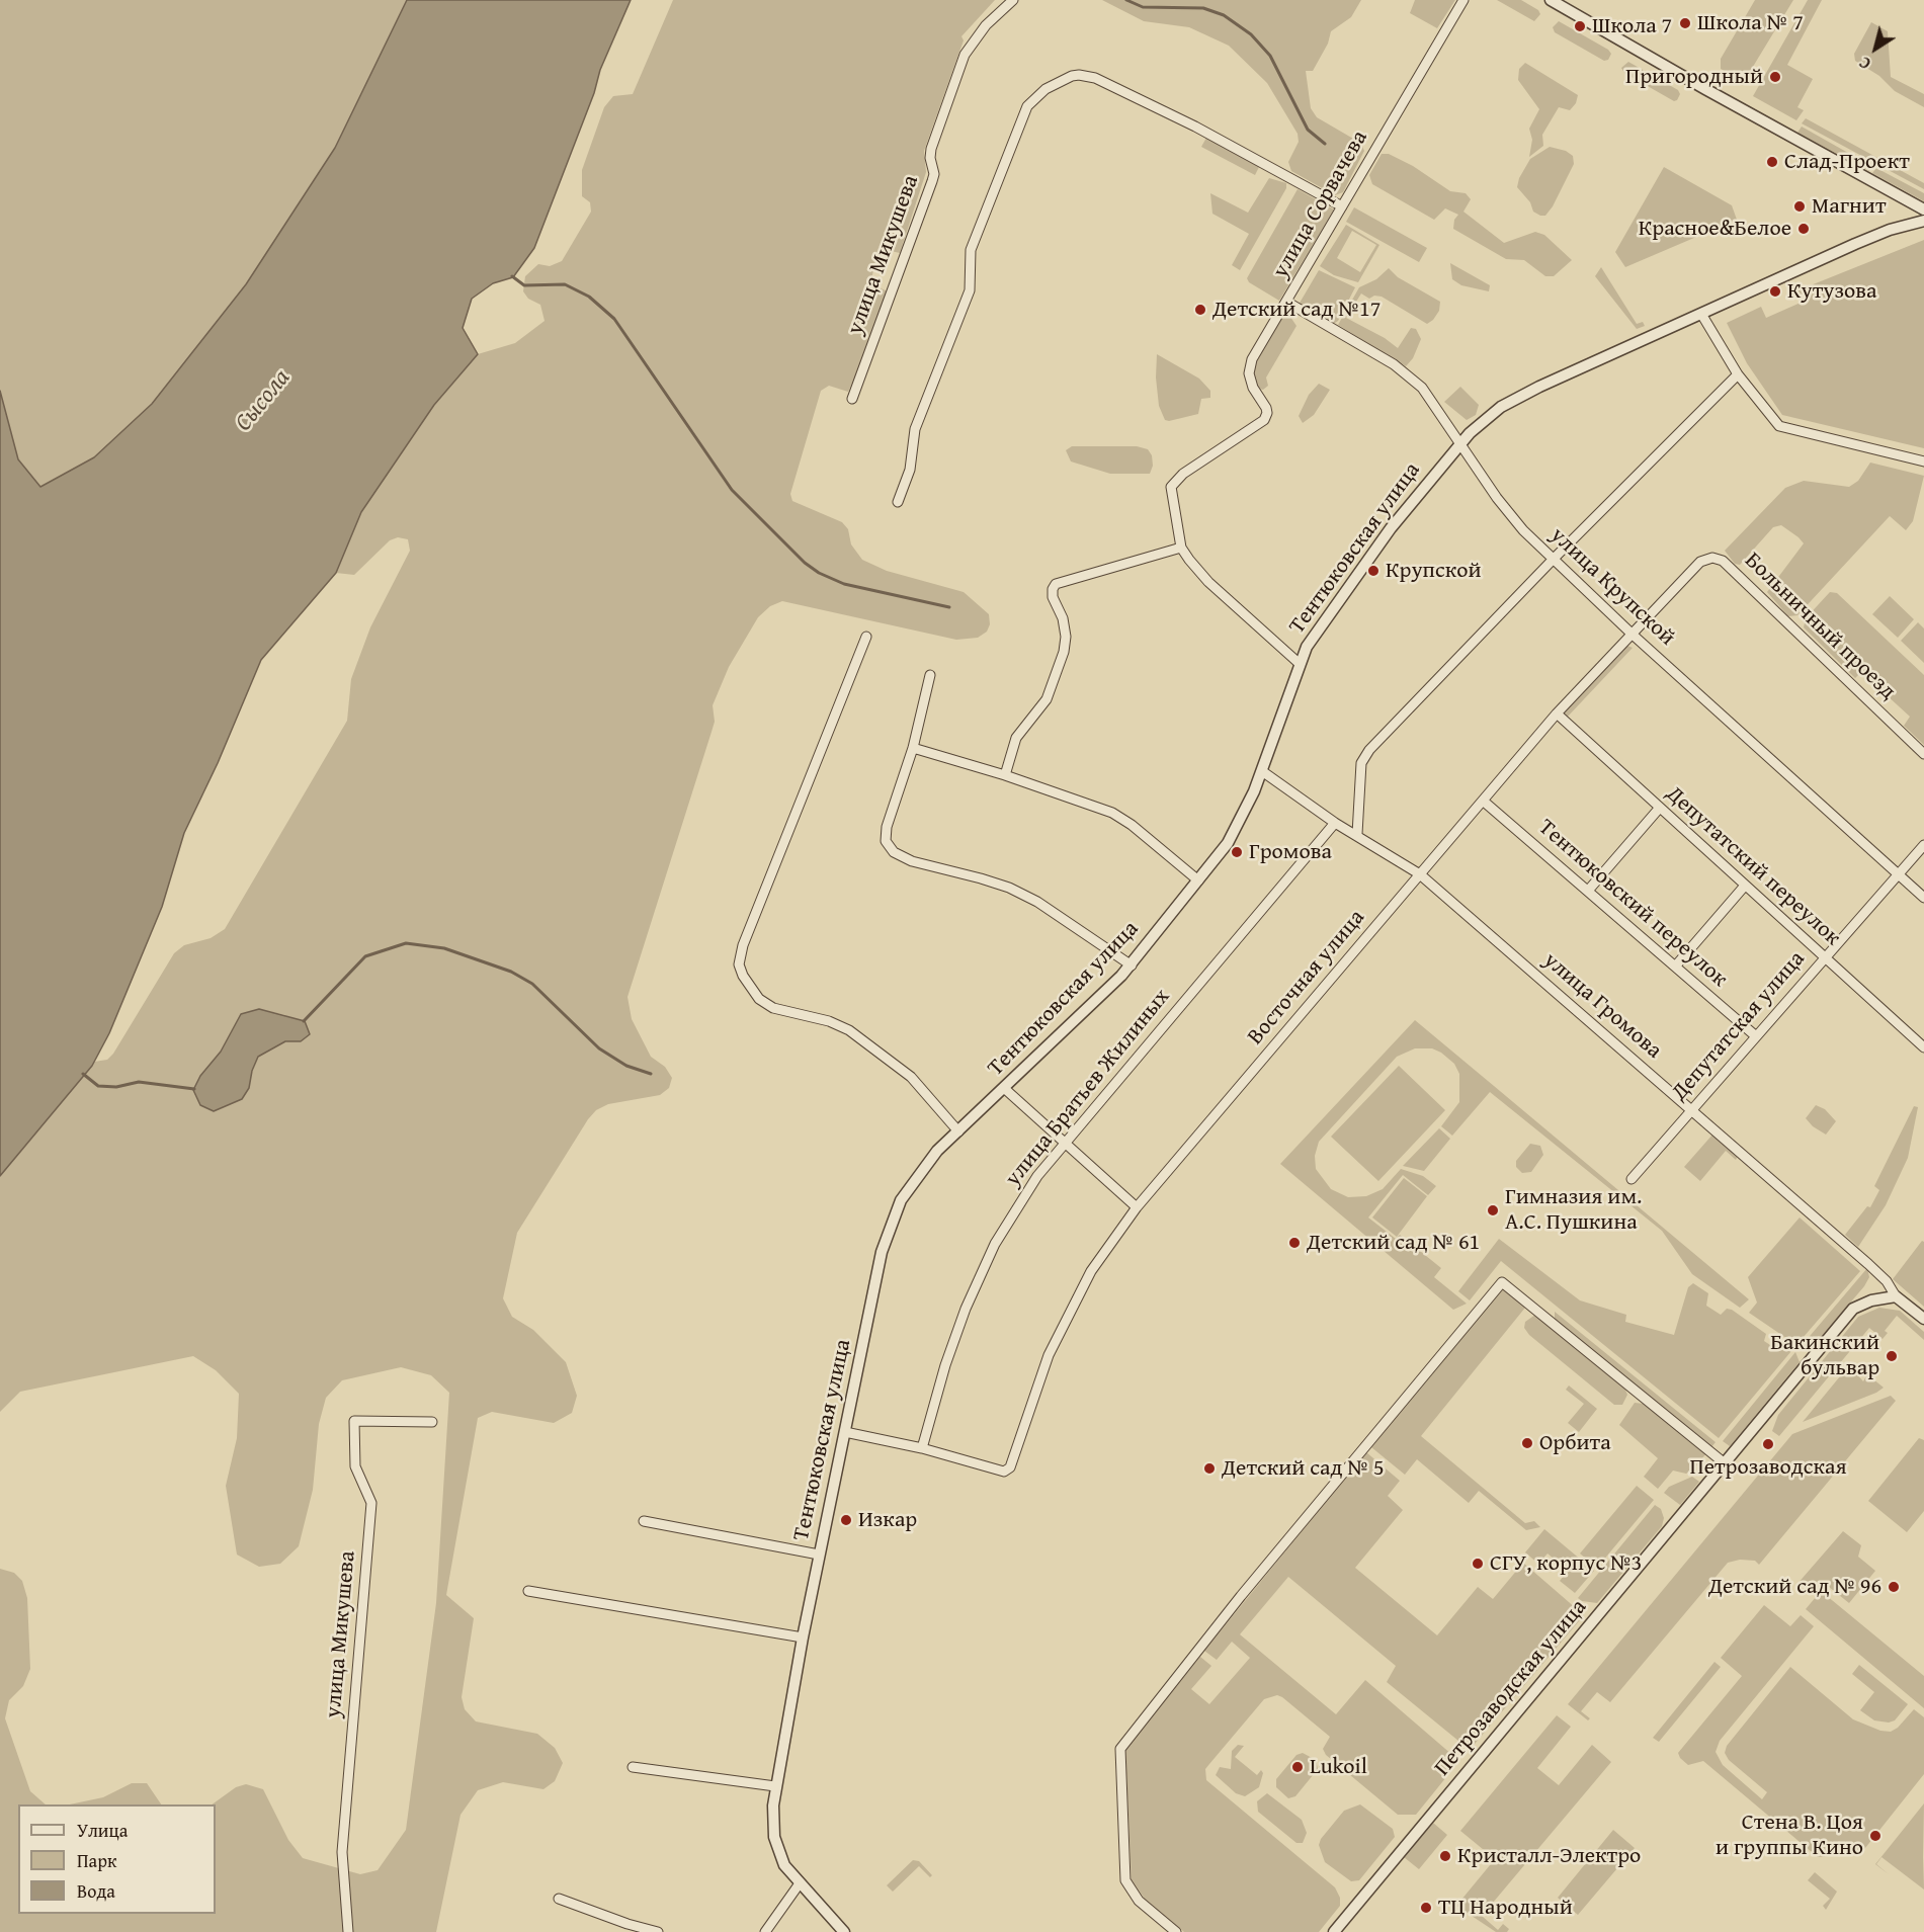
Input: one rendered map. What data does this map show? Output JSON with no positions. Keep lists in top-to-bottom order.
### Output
{
  "streets": {
    "street": [
      "улица Сорвачева",
      "улица Микушева",
      "Тентюковская улица",
      "улица Крупской",
      "Больничный проезд",
      "Депутатский переулок",
      "Тентюковский переулок",
      "Восточная улица",
      "улица Громова",
      "Депутатская улица",
      "улица Братьев Жилиных",
      "Петрозаводская улица"
    ]
  },
  "crossings": [
    ["улица Сорвачева", "Тентюковская улица"],
    ["улица Сорвачева", "улица Крупской"],
    ["Тентюковская улица", "улица Крупской"],
    ["Тентюковская улица", "улица Громова"],
    ["улица Крупской", "Восточная улица"],
    ["улица Крупской", "Депутатская улица"],
    ["Больничный проезд", "Восточная улица"],
    ["Депутатский переулок", "Восточная улица"],
    ["Депутатский переулок", "Депутатская улица"],
    ["Тентюковский переулок", "Восточная улица"],
    ["Тентюковский переулок", "Депутатская улица"],
    ["Восточная улица", "улица Громова"],
    ["Восточная улица", "улица Братьев Жилиных"],
    ["улица Громова", "Депутатская улица"],
    ["улица Громова", "улица Братьев Жилиных"],
    ["улица Громова", "Петрозаводская улица"]
  ],
  "water": ["Сысола"],
  "places": [
    "Школа № 7",
    "Школа 7",
    "Пригородный",
    "Слад-Проект",
    "Магнит",
    "Красное&Белое",
    "Кутузова",
    "Детский сад №17",
    "Крупской",
    "Громова",
    "Гимназия им. А.С. Пушкина",
    "Детский сад № 61",
    "Бакинский бульвар",
    "Орбита",
    "Петрозаводская",
    "Детский сад № 5",
    "Изкар",
    "СГУ, корпус №3",
    "Детский сад № 96",
    "Lukoil",
    "Стена В. Цоя и группы Кино",
    "Кристалл-Электро",
    "ТЦ Народный"
  ],
  "legend": ["Улица", "Парк", "Вода"],
  "north": "bottom left"
}
